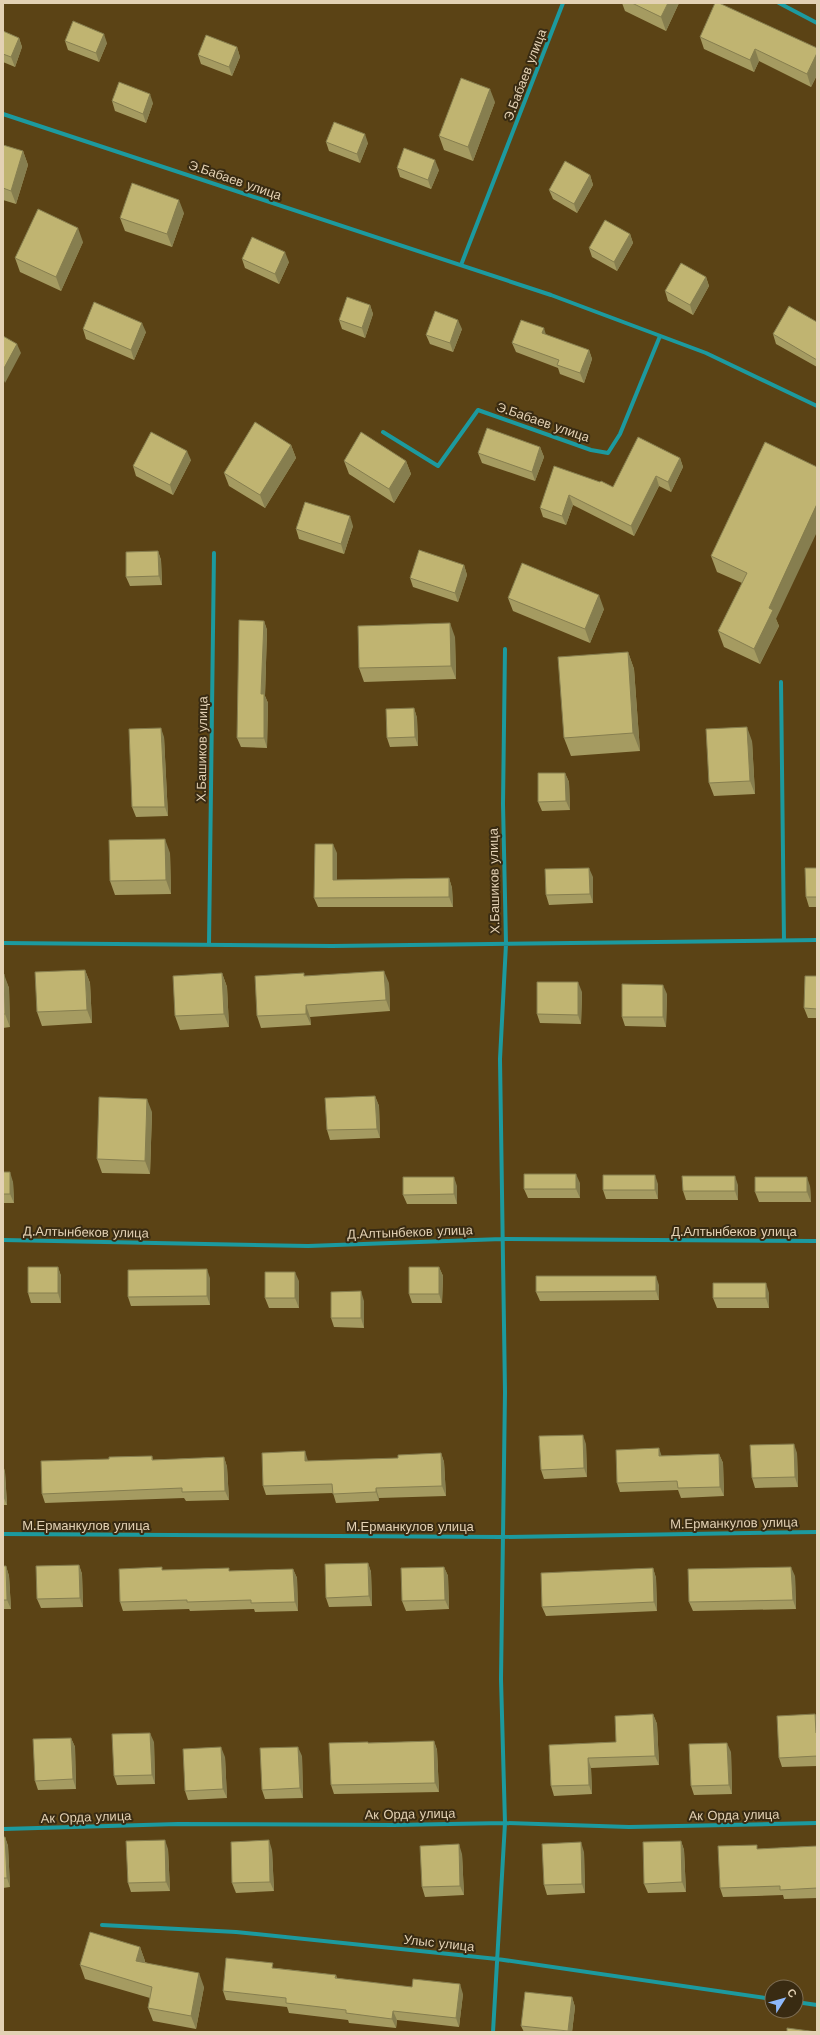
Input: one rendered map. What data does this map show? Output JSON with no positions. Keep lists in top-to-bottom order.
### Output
{
  "streets": {
    "street": [
      "Э.Бабаев улица",
      "Х.Башиков улица",
      "Д.Алтынбеков улица",
      "М.Ерманкулов улица",
      "Ак Орда улица",
      "Улыс улица"
    ]
  },
  "north": "top right"
}
